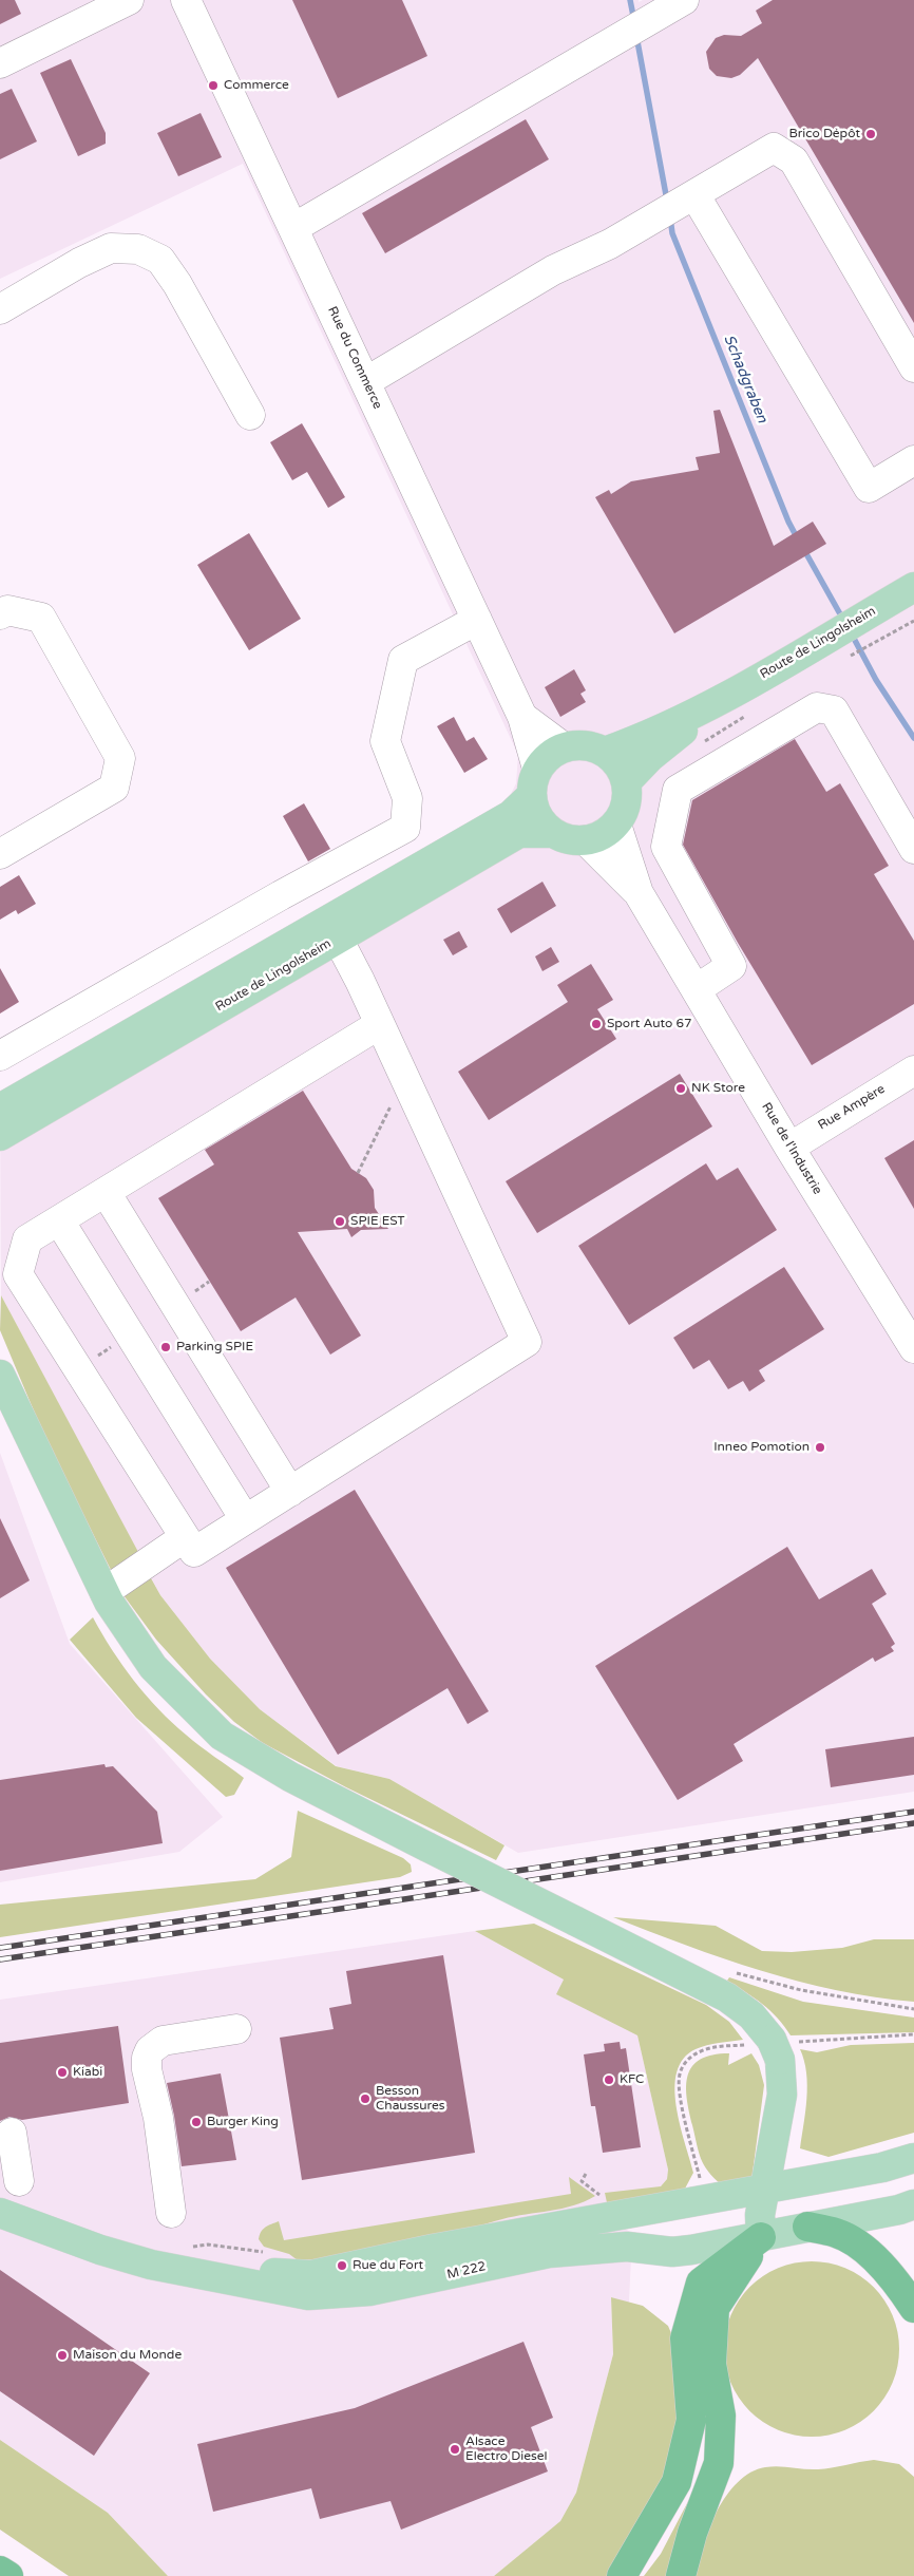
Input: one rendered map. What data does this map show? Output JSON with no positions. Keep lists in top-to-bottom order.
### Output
{
  "streets": {
    "main road": ["Route de Lingolsheim", "M 222"],
    "street": ["Rue du Commerce", "Rue Ampère", "Rue de l'Industrie"]
  },
  "crossings": [
    ["Rue du Commerce", "Route de Lingolsheim"],
    ["Rue du Commerce", "Rue de l'Industrie"],
    ["Route de Lingolsheim", "Rue de l'Industrie"],
    ["Rue Ampère", "Rue de l'Industrie"]
  ],
  "water": ["Schadgraben"],
  "places": [
    "Commerce",
    "Brico Dépôt",
    "Sport Auto 67",
    "NK Store",
    "SPIE EST",
    "Parking SPIE",
    "Inneo Pomotion",
    "Kiabi",
    "KFC",
    "Besson Chaussures",
    "Burger King",
    "Rue du Fort",
    "Maison du Monde",
    "Alsace Electro Diesel"
  ]
}
